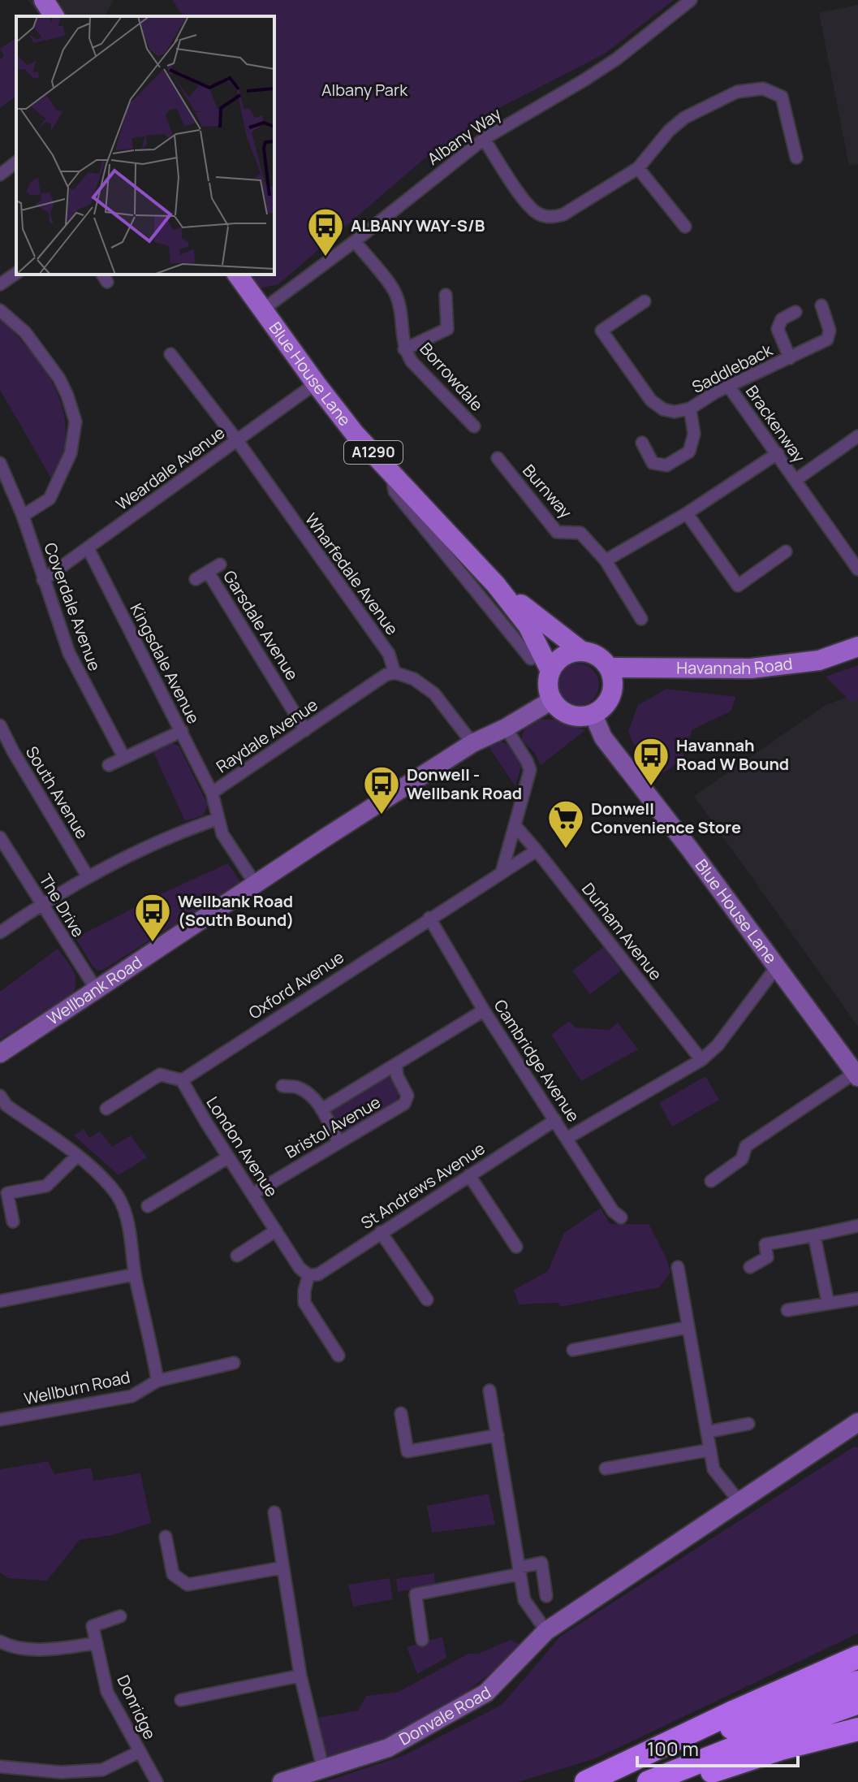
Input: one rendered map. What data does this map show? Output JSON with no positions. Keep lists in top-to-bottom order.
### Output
{
  "streets": {
    "main road": ["Blue House Lane", "A1290", "Havannah Road"],
    "street": [
      "Albany Way",
      "Saddleback",
      "Borrowdale",
      "Brackenway",
      "Weardale Avenue",
      "Burnway",
      "Wharfedale Avenue",
      "Coverdale Avenue",
      "Garsdale Avenue",
      "Kingsdale Avenue",
      "Raydale Avenue",
      "South Avenue",
      "The Drive",
      "Durham Avenue",
      "Oxford Avenue",
      "Wellbank Road",
      "Cambridge Avenue",
      "Bristol Avenue",
      "London Avenue",
      "St Andrews Avenue",
      "Wellburn Road",
      "Donridge",
      "Donvale Road"
    ]
  },
  "crossings": [
    ["Albany Way", "Blue House Lane"],
    ["Albany Way", "Borrowdale"],
    ["Saddleback", "Brackenway"],
    ["Blue House Lane", "A1290"],
    ["Blue House Lane", "Weardale Avenue"],
    ["Blue House Lane", "Havannah Road"],
    ["Blue House Lane", "Wellbank Road"],
    ["A1290", "Havannah Road"],
    ["A1290", "Wellbank Road"],
    ["Weardale Avenue", "Wharfedale Avenue"],
    ["Weardale Avenue", "Coverdale Avenue"],
    ["Weardale Avenue", "Kingsdale Avenue"],
    ["Wharfedale Avenue", "Raydale Avenue"],
    ["Garsdale Avenue", "Raydale Avenue"],
    ["Kingsdale Avenue", "Raydale Avenue"],
    ["Havannah Road", "Wellbank Road"],
    ["Raydale Avenue", "Wellbank Road"],
    ["The Drive", "Wellbank Road"],
    ["Durham Avenue", "Oxford Avenue"],
    ["Oxford Avenue", "Cambridge Avenue"],
    ["Oxford Avenue", "London Avenue"],
    ["Cambridge Avenue", "St Andrews Avenue"],
    ["Bristol Avenue", "London Avenue"],
    ["London Avenue", "St Andrews Avenue"]
  ],
  "parks": ["Albany Park"],
  "places": {
    "bus stop": [
      "ALBANY WAY-S/B",
      "Havannah Road W Bound",
      "Donwell - Wellbank Road",
      "Wellbank Road (South Bound)"
    ],
    "supermarket": ["Donwell Convenience Store"]
  },
  "scale_bar": "100 m"
}
